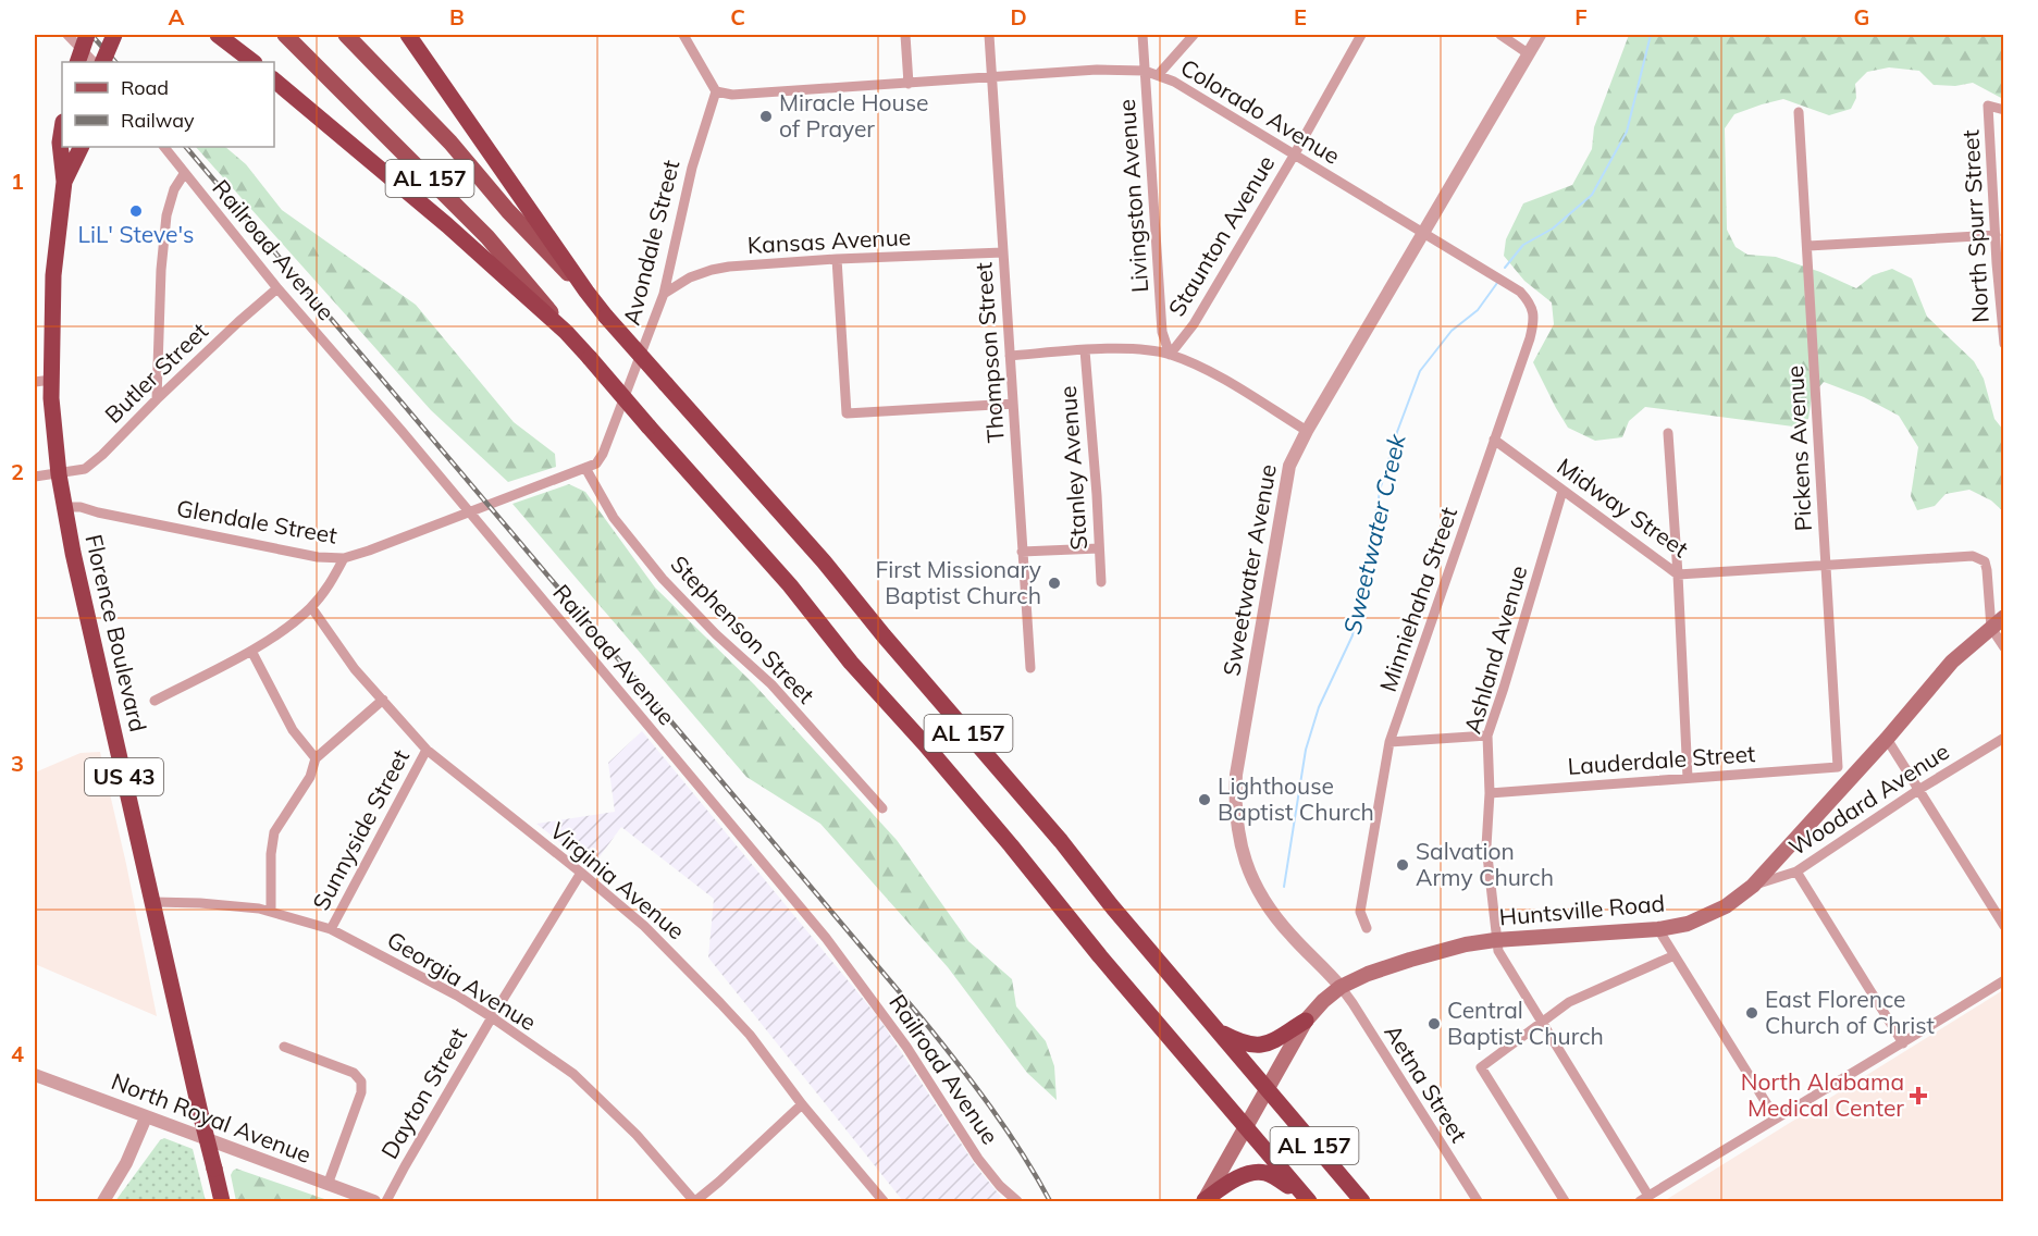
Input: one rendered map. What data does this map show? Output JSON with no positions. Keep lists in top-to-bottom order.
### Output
{
  "streets": {
    "highway": ["AL 157", "Florence Boulevard", "US 43"],
    "main road": ["Huntsville Road"],
    "street": [
      "Colorado Avenue",
      "Livingston Avenue",
      "North Spurr Street",
      "Staunton Avenue",
      "Kansas Avenue",
      "Avondale Street",
      "Railroad Avenue",
      "Thompson Street",
      "Butler Street",
      "Pickens Avenue",
      "Stanley Avenue",
      "Midway Street",
      "Glendale Street",
      "Sweetwater Avenue",
      "Minniehaha Street",
      "Stephenson Street",
      "Ashland Avenue",
      "Lauderdale Street",
      "Woodard Avenue",
      "Sunnyside Street",
      "Virginia Avenue",
      "Georgia Avenue",
      "Aetna Street",
      "Dayton Street",
      "North Royal Avenue"
    ]
  },
  "crossings": [
    ["Colorado Avenue", "Livingston Avenue"],
    ["Colorado Avenue", "Staunton Avenue"],
    ["Colorado Avenue", "Avondale Street"],
    ["Colorado Avenue", "Thompson Street"],
    ["Colorado Avenue", "Sweetwater Avenue"],
    ["Colorado Avenue", "Minniehaha Street"],
    ["AL 157", "Huntsville Road"],
    ["Livingston Avenue", "Staunton Avenue"],
    ["Kansas Avenue", "Avondale Street"],
    ["Kansas Avenue", "Thompson Street"],
    ["Avondale Street", "Glendale Street"],
    ["Avondale Street", "Stephenson Street"],
    ["Railroad Avenue", "Butler Street"],
    ["Railroad Avenue", "Glendale Street"],
    ["Butler Street", "Florence Boulevard"],
    ["Pickens Avenue", "Midway Street"],
    ["Pickens Avenue", "Lauderdale Street"],
    ["Midway Street", "Minniehaha Street"],
    ["Midway Street", "Ashland Avenue"],
    ["Midway Street", "Huntsville Road"],
    ["Glendale Street", "Stephenson Street"],
    ["Glendale Street", "Florence Boulevard"],
    ["Sweetwater Avenue", "Huntsville Road"],
    ["Sweetwater Avenue", "Aetna Street"],
    ["Florence Boulevard", "Georgia Avenue"],
    ["Ashland Avenue", "Lauderdale Street"],
    ["Ashland Avenue", "Huntsville Road"],
    ["Woodard Avenue", "Huntsville Road"],
    ["Sunnyside Street", "Virginia Avenue"],
    ["Sunnyside Street", "Georgia Avenue"],
    ["Virginia Avenue", "Dayton Street"],
    ["Huntsville Road", "Aetna Street"],
    ["Georgia Avenue", "Dayton Street"]
  ],
  "water": ["Sweetwater Creek"],
  "places": {
    "other": [
      "Miracle House of Prayer",
      "LiL' Steve's",
      "First Missionary Baptist Church",
      "Lighthouse Baptist Church",
      "Salvation Army Church",
      "East Florence Church of Christ",
      "Central Baptist Church"
    ],
    "health": ["North Alabama Medical Center"]
  },
  "legend": ["Road", "Railway"],
  "grid": {
    "columns": [
      "A",
      "B",
      "C",
      "D",
      "E",
      "F",
      "G"
    ],
    "rows": [
      "1",
      "2",
      "3",
      "4"
    ]
  }
}
